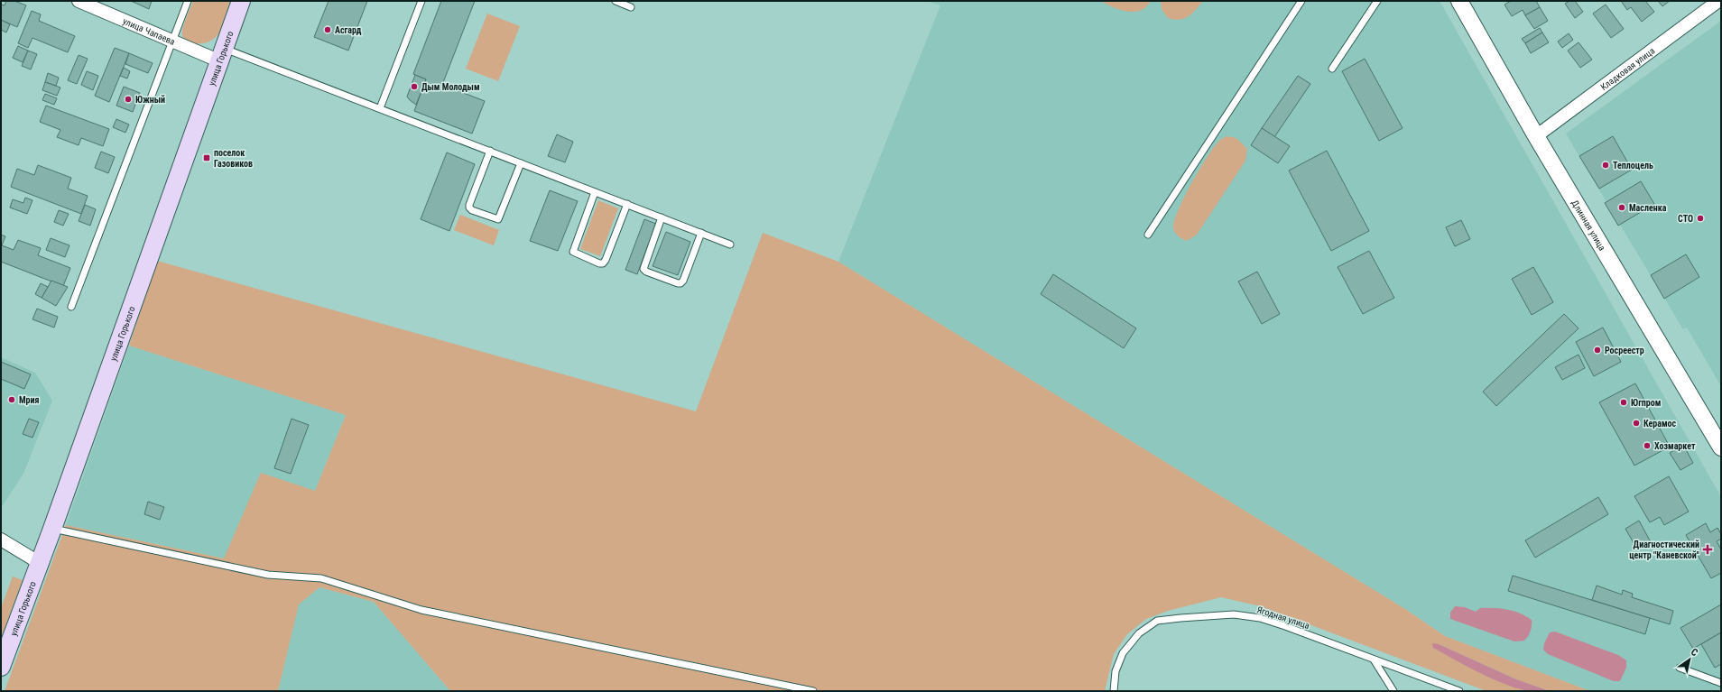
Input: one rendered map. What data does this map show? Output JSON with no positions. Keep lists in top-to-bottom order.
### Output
{
  "streets": {
    "main road": ["улица Горького"],
    "street": ["улица Чапаева", "Кладковая улица", "Длинная улица"],
    "lane": ["Ягодная улица"]
  },
  "crossings": [
    ["улица Чапаева", "улица Горького"],
    ["Кладковая улица", "Длинная улица"]
  ],
  "places": {
    "other": [
      "Асгард",
      "Дым Молодым",
      "Южный",
      "Теплоцель",
      "Масленка",
      "СТО",
      "Росреестр",
      "Мрия",
      "Югпром",
      "Керамос",
      "Хозмаркет"
    ],
    "transit": ["поселок Газовиков"],
    "health": ["Диагностический центр \"Каневской\""]
  },
  "north": "top right"
}
